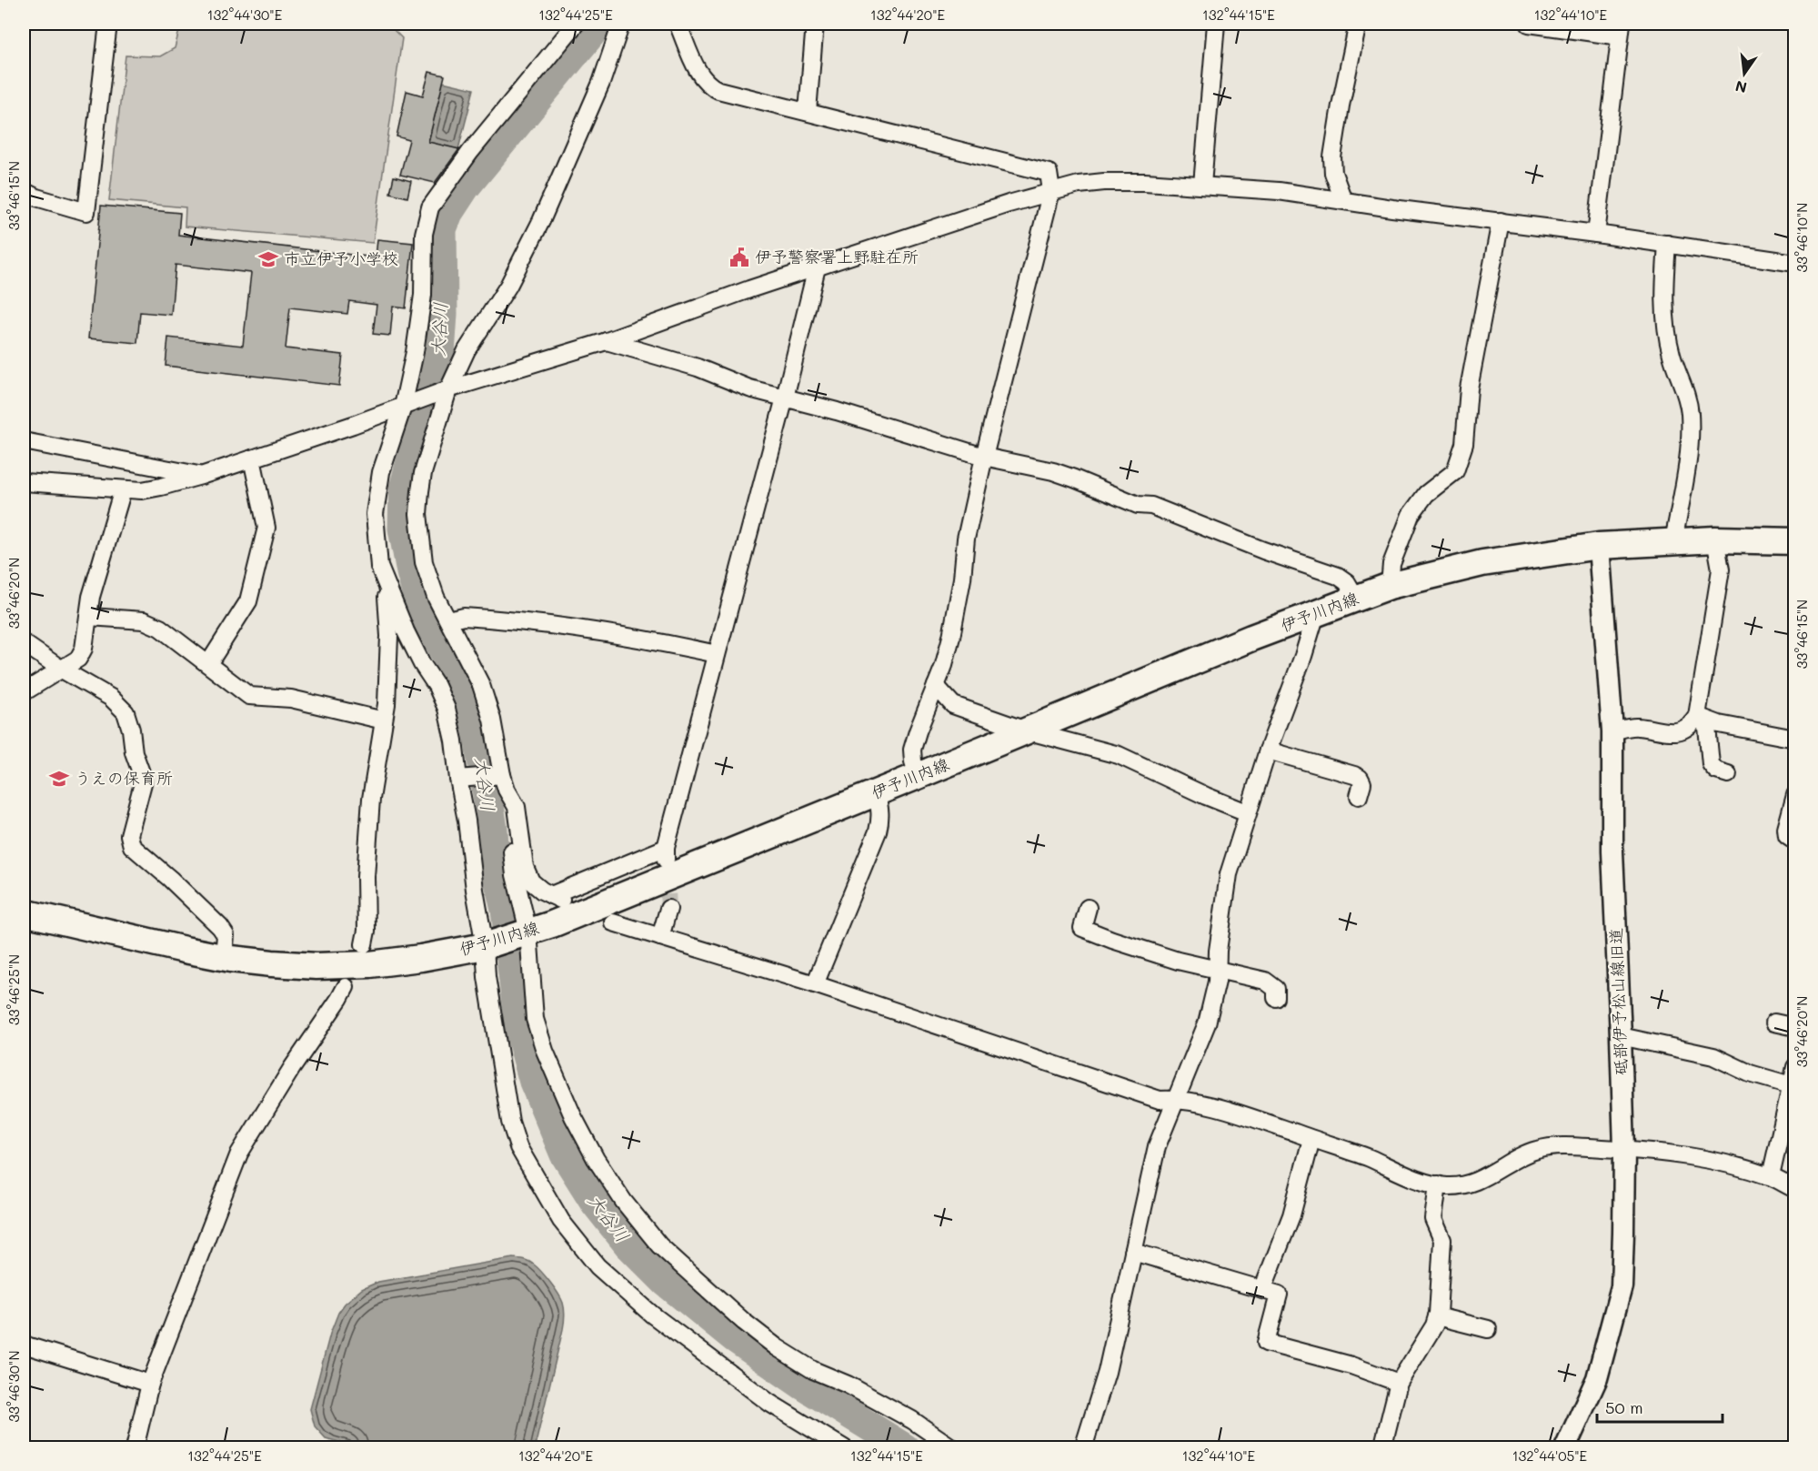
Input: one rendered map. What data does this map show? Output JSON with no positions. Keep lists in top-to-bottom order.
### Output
{
  "streets": {
    "main road": ["伊予川内線"],
    "street": ["砥部伊予松山線旧道"]
  },
  "crossings": [
    ["伊予川内線", "砥部伊予松山線旧道"]
  ],
  "water": ["大谷川"],
  "places": {
    "public building": ["伊予警察署上野駐在所"],
    "school or university": ["市立伊予小学校", "うえの保育所"]
  },
  "scale_bar": "50 m",
  "north": "bottom",
  "coordinates": [
    "132°44'30\"E",
    "132°44'25\"E",
    "132°44'20\"E",
    "132°44'15\"E",
    "132°44'10\"E",
    "33°46'15\"N",
    "33°46'10\"N",
    "33°46'20\"N",
    "33°46'25\"N",
    "33°46'30\"N",
    "132°44'05\"E"
  ]
}
